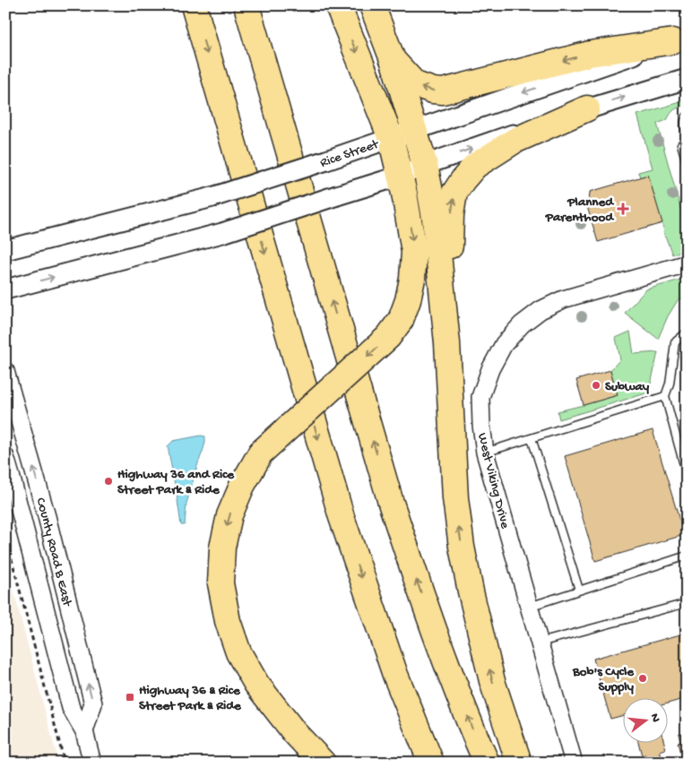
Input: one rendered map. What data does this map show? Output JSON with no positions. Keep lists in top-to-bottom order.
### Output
{
  "streets": {
    "main road": ["Rice Street"],
    "street": ["West Viking Drive", "County Road B East"]
  },
  "places": {
    "health": ["Planned Parenthood"],
    "other": ["Subway", "Highway 36 and Rice Street Park & Ride", "Bob's Cycle Supply"],
    "transit": ["Highway 36 & Rice Street Park & Ride"]
  },
  "north": "right"
}
